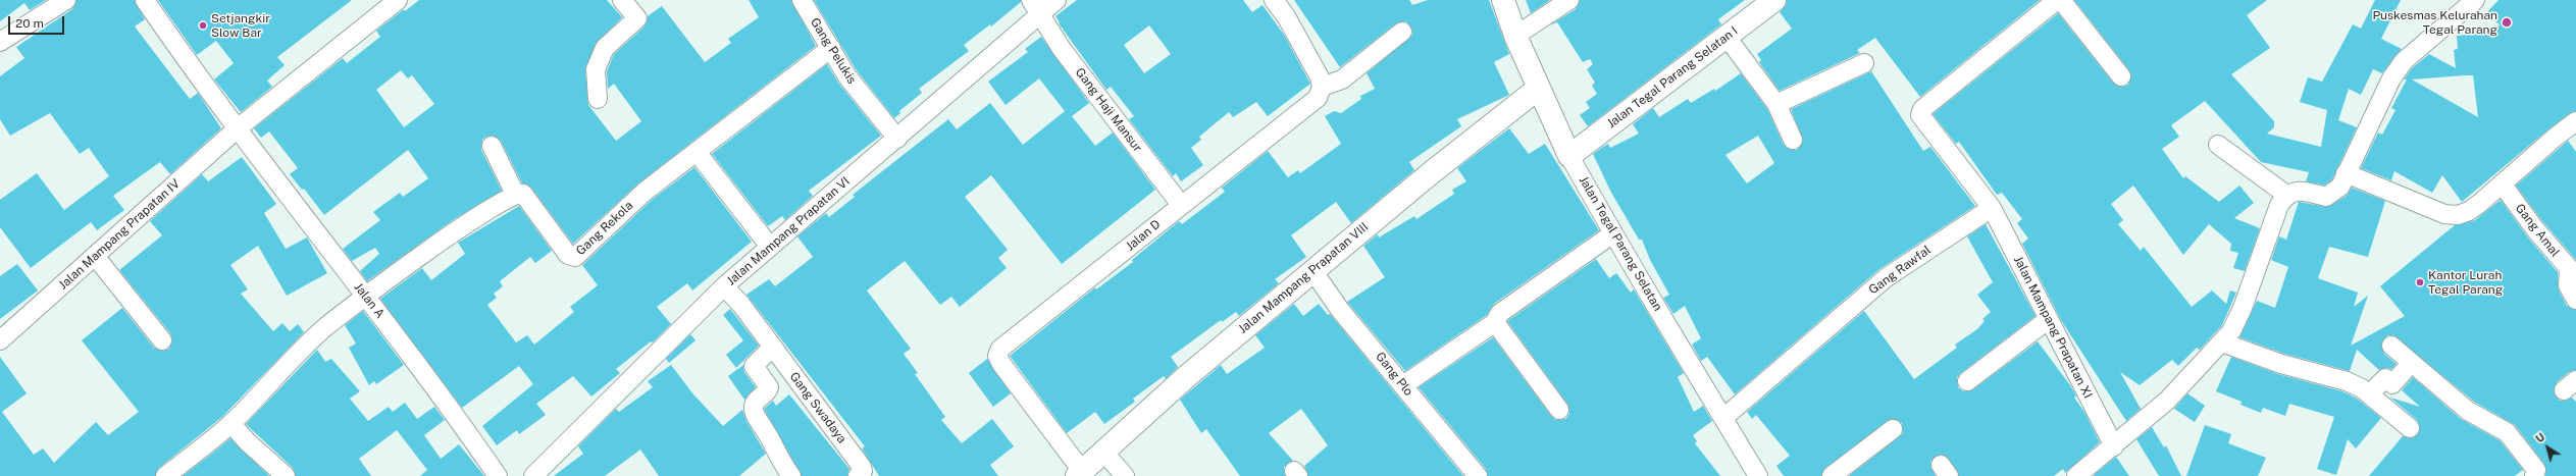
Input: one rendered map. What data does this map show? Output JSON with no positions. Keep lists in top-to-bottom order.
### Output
{
  "streets": {
    "street": [
      "Gang Pelukis",
      "Jalan Tegal Parang Selatan I",
      "Gang Haji Mansur",
      "Gang Rekola",
      "Gang Amal",
      "Jalan Mampang Prapatan VI",
      "Jalan Mampang Prapatan IV",
      "Jalan D",
      "Jalan Tegal Parang Selatan",
      "Gang Rawfal",
      "Jalan Mampang Prapatan VIII",
      "Jalan A",
      "Jalan Mampang Prapatan XI",
      "Gang Plo",
      "Gang Swadaya"
    ]
  },
  "crossings": [
    ["Gang Pelukis", "Gang Rekola"],
    ["Gang Pelukis", "Jalan Mampang Prapatan VI"],
    ["Jalan Tegal Parang Selatan I", "Jalan Tegal Parang Selatan"],
    ["Gang Haji Mansur", "Jalan Mampang Prapatan VI"],
    ["Gang Haji Mansur", "Jalan D"],
    ["Jalan Mampang Prapatan VI", "Gang Swadaya"],
    ["Jalan Mampang Prapatan IV", "Jalan A"],
    ["Jalan D", "Jalan Mampang Prapatan VIII"],
    ["Jalan Tegal Parang Selatan", "Gang Rawfal"],
    ["Jalan Tegal Parang Selatan", "Jalan Mampang Prapatan VIII"],
    ["Gang Rawfal", "Jalan Mampang Prapatan XI"],
    ["Jalan Mampang Prapatan VIII", "Gang Plo"]
  ],
  "places": ["Puskesmas Kelurahan Tegal Parang", "Setjangkir Slow Bar", "Kantor Lurah Tegal Parang"],
  "scale_bar": "20 m",
  "north": "top left"
}
